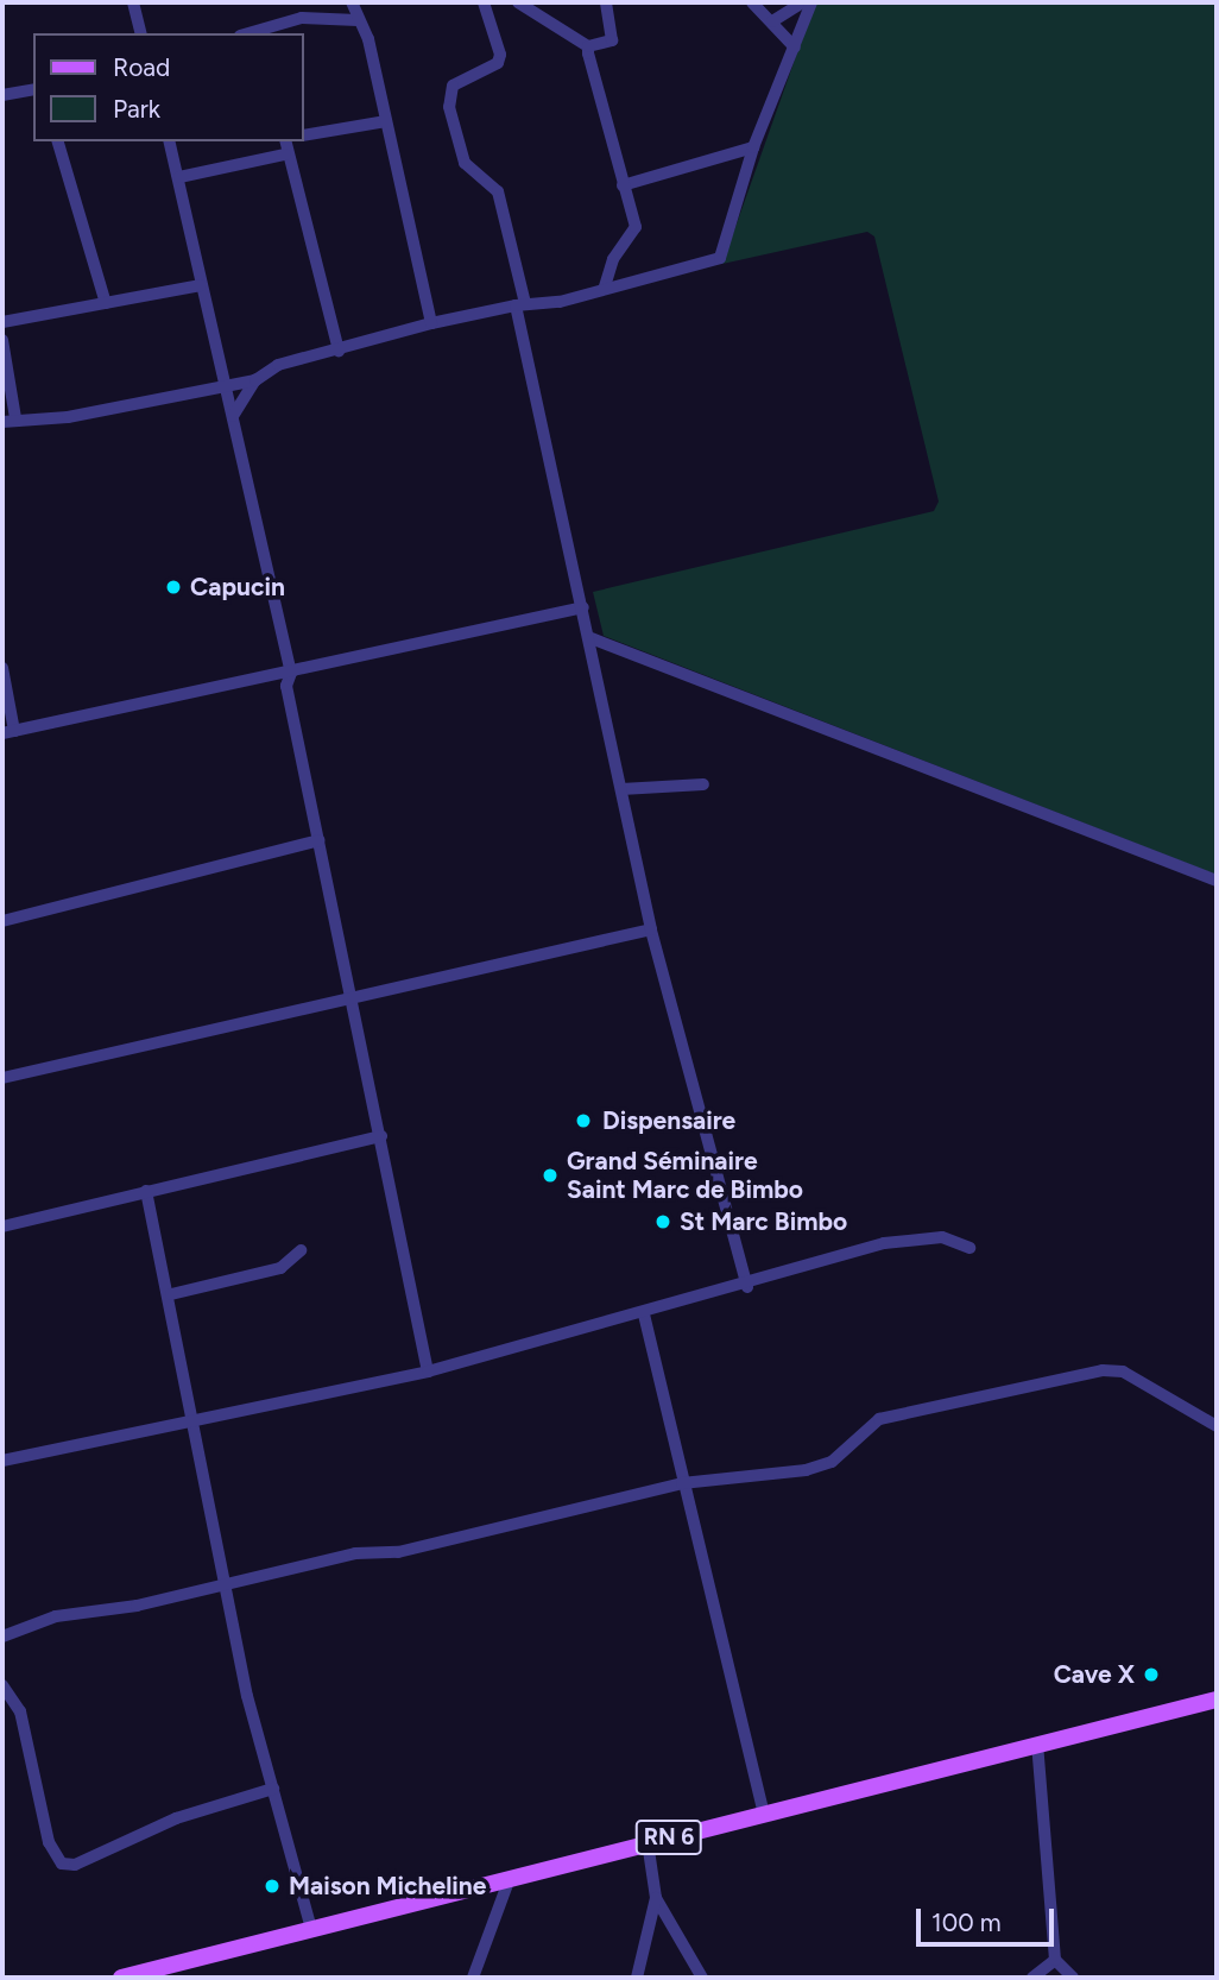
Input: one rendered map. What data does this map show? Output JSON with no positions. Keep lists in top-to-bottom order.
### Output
{
  "streets": {
    "main road": ["RN 6"]
  },
  "places": [
    "Capucin",
    "Dispensaire",
    "Grand Séminaire Saint Marc de Bimbo",
    "St Marc Bimbo",
    "Cave X",
    "Maison Micheline"
  ],
  "legend": ["Road", "Park"],
  "scale_bar": "100 m"
}
